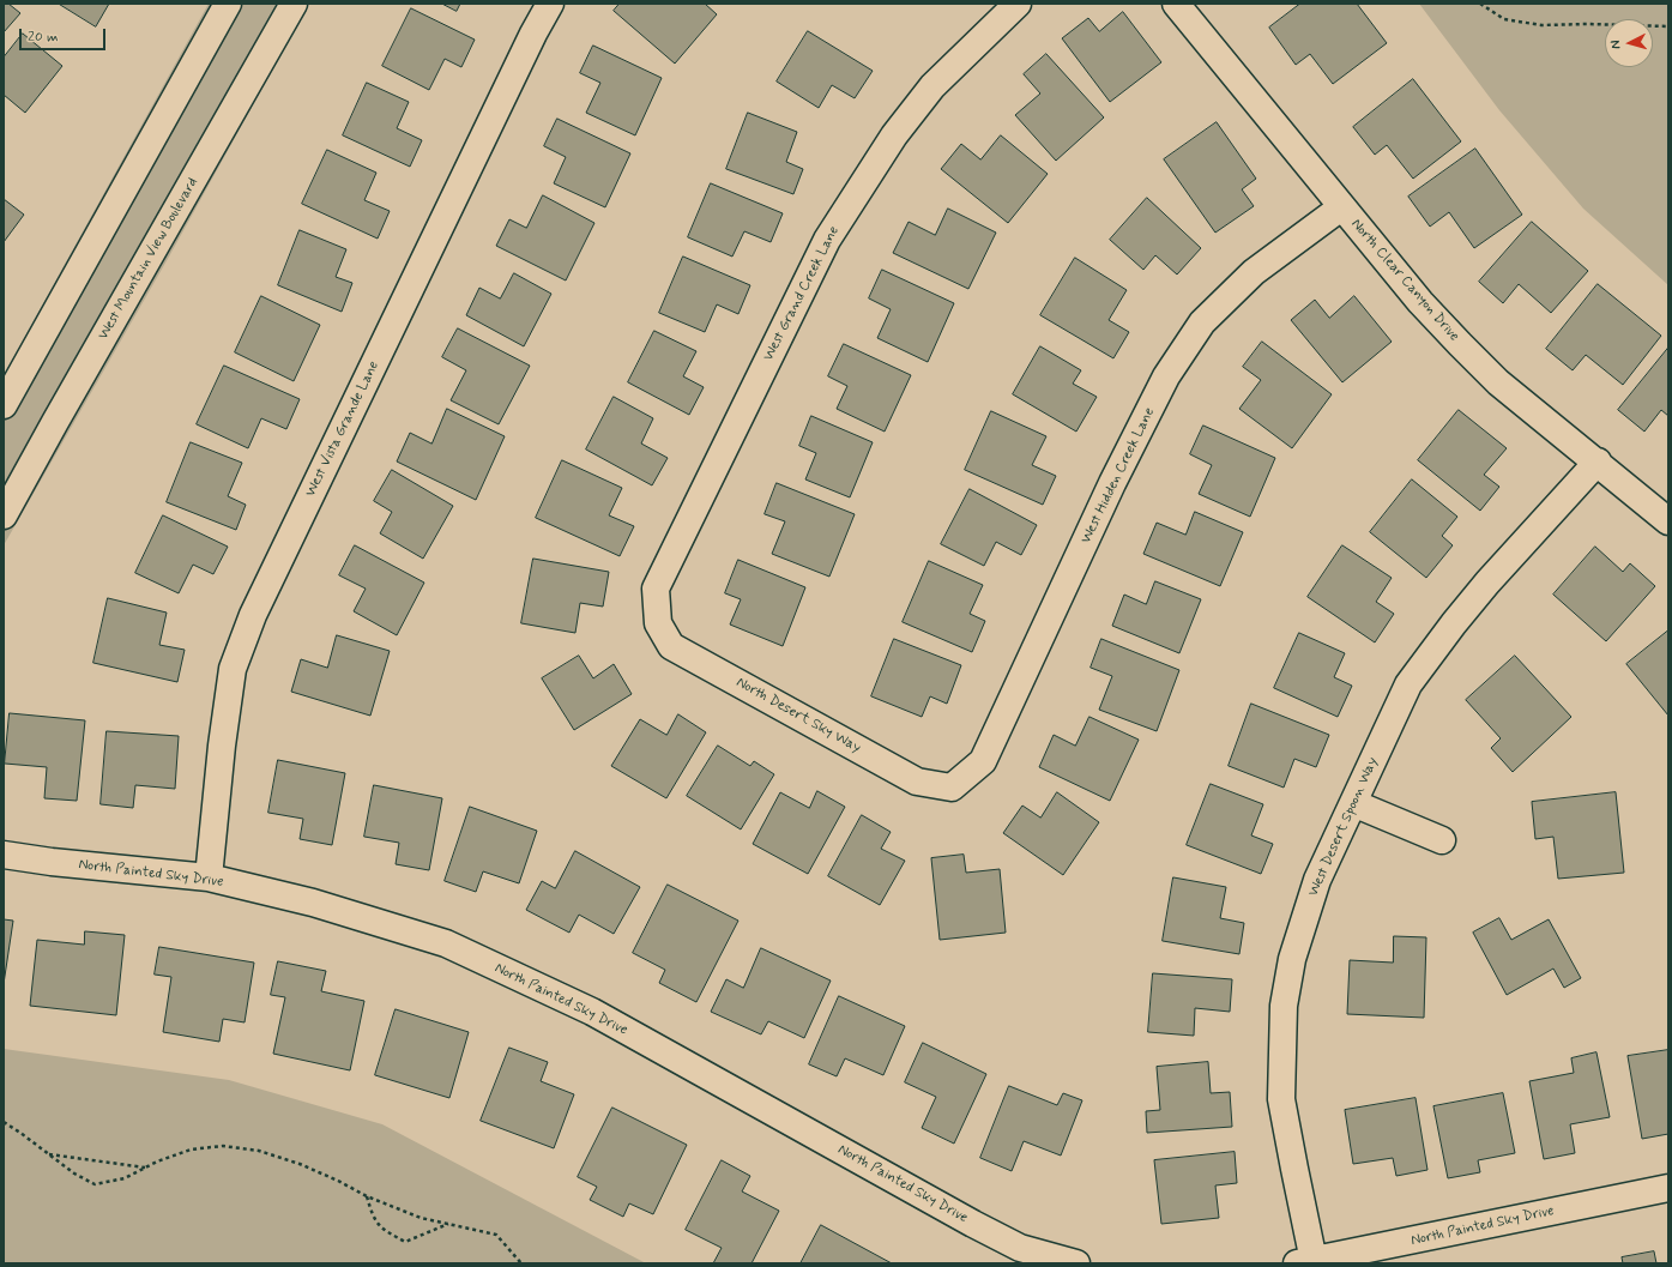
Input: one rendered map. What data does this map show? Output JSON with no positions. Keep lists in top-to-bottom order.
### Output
{
  "streets": {
    "street": [
      "West Mountain View Boulevard",
      "North Clear Canyon Drive",
      "West Grand Creek Lane",
      "West Vista Grande Lane",
      "West Hidden Creek Lane",
      "North Desert Sky Way",
      "West Desert Spoon Way",
      "North Painted Sky Drive"
    ]
  },
  "crossings": [
    ["North Clear Canyon Drive", "West Hidden Creek Lane"],
    ["North Clear Canyon Drive", "West Desert Spoon Way"],
    ["West Grand Creek Lane", "North Desert Sky Way"],
    ["West Vista Grande Lane", "North Painted Sky Drive"],
    ["West Hidden Creek Lane", "North Desert Sky Way"],
    ["West Desert Spoon Way", "North Painted Sky Drive"]
  ],
  "scale_bar": "20 m",
  "north": "left"
}
